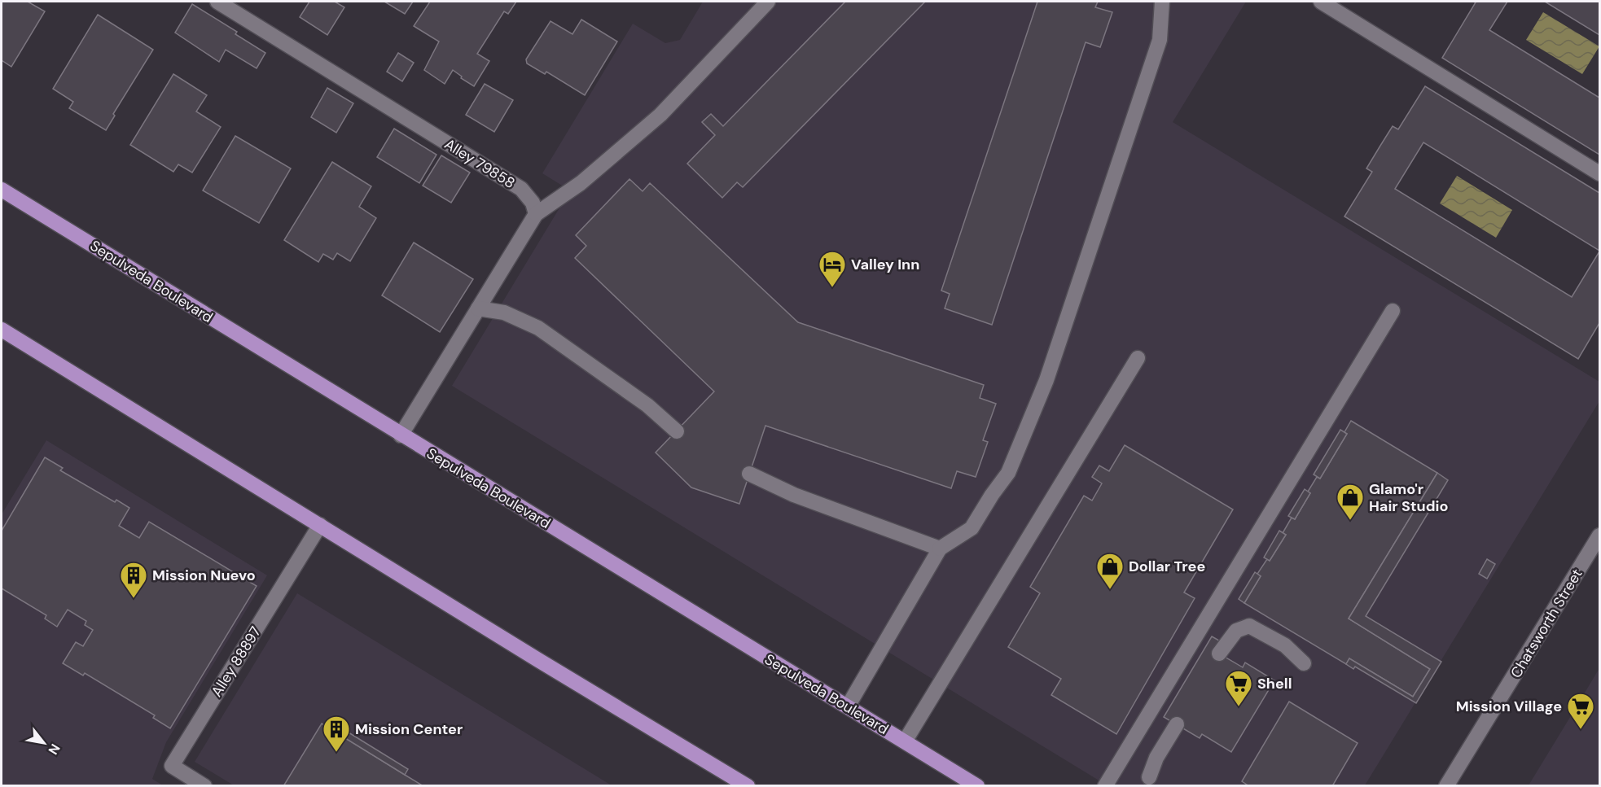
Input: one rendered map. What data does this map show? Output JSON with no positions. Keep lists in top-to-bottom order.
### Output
{
  "streets": {
    "main road": [
      "Alley 79858",
      "Sepulveda Boulevard",
      "Chatsworth Street",
      "Alley 88897"
    ]
  },
  "places": {
    "hotel": ["Valley Inn"],
    "shop": ["Glamo'r Hair Studio", "Dollar Tree"],
    "building": ["Mission Nuevo", "Mission Center"],
    "supermarket": ["Shell", "Mission Village"]
  },
  "north": "bottom right"
}
